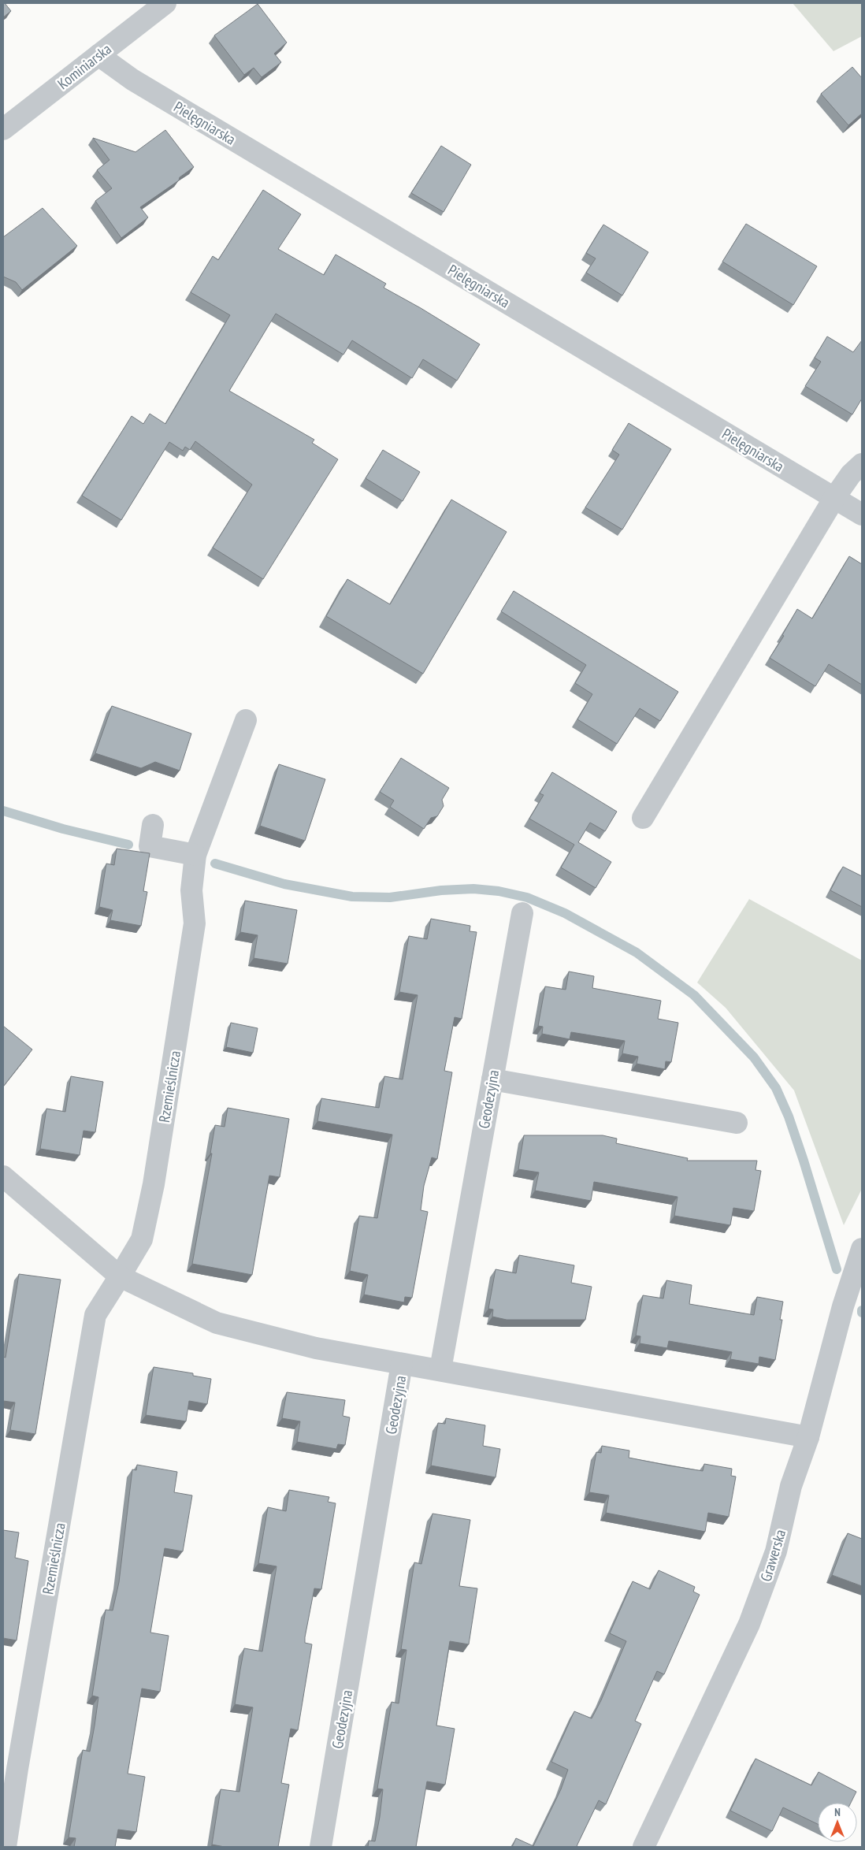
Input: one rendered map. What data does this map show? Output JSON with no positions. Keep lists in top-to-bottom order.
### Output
{
  "streets": {
    "street": [
      "Kominiarska",
      "Pielęgniarska",
      "Rzemieślnicza",
      "Geodezyjna",
      "Grawerska"
    ]
  },
  "crossings": [
    ["Kominiarska", "Pielęgniarska"]
  ],
  "north": "top"
}
